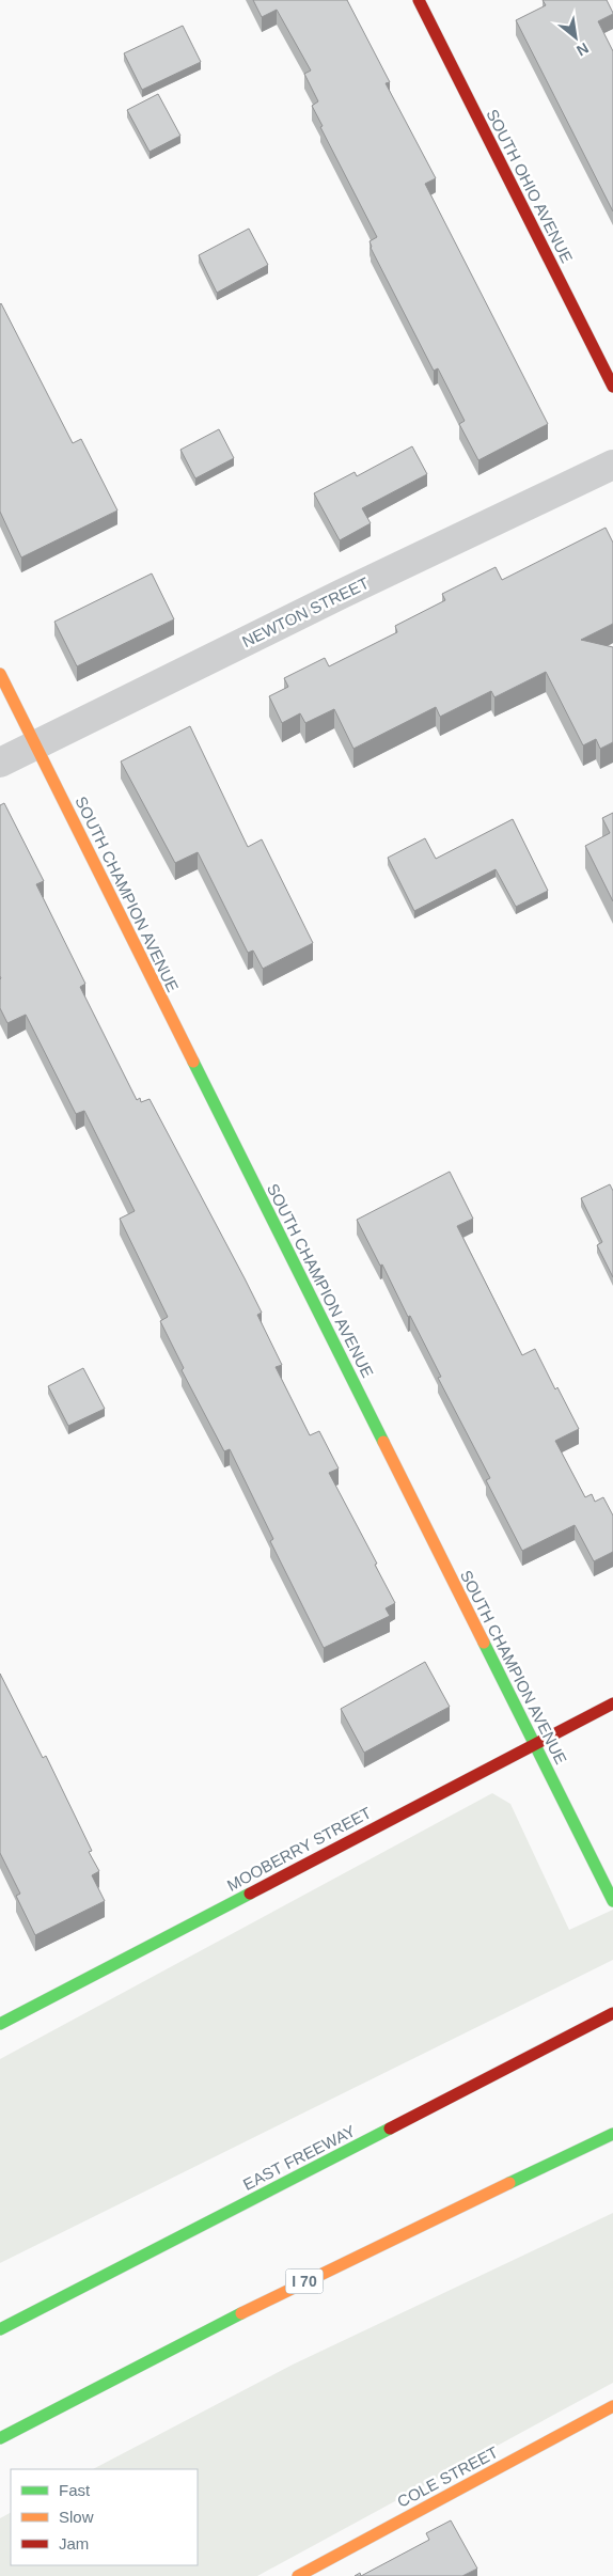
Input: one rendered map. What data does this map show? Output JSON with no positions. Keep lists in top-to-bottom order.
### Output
{
  "streets": {
    "main road": [
      "SOUTH OHIO AVENUE",
      "SOUTH CHAMPION AVENUE",
      "MOOBERRY STREET",
      "EAST FREEWAY",
      "I 70",
      "COLE STREET"
    ],
    "street": ["NEWTON STREET"]
  },
  "crossings": [
    ["NEWTON STREET", "SOUTH CHAMPION AVENUE"],
    ["SOUTH CHAMPION AVENUE", "MOOBERRY STREET"]
  ],
  "legend": ["Fast", "Slow", "Jam"],
  "north": "bottom right"
}
